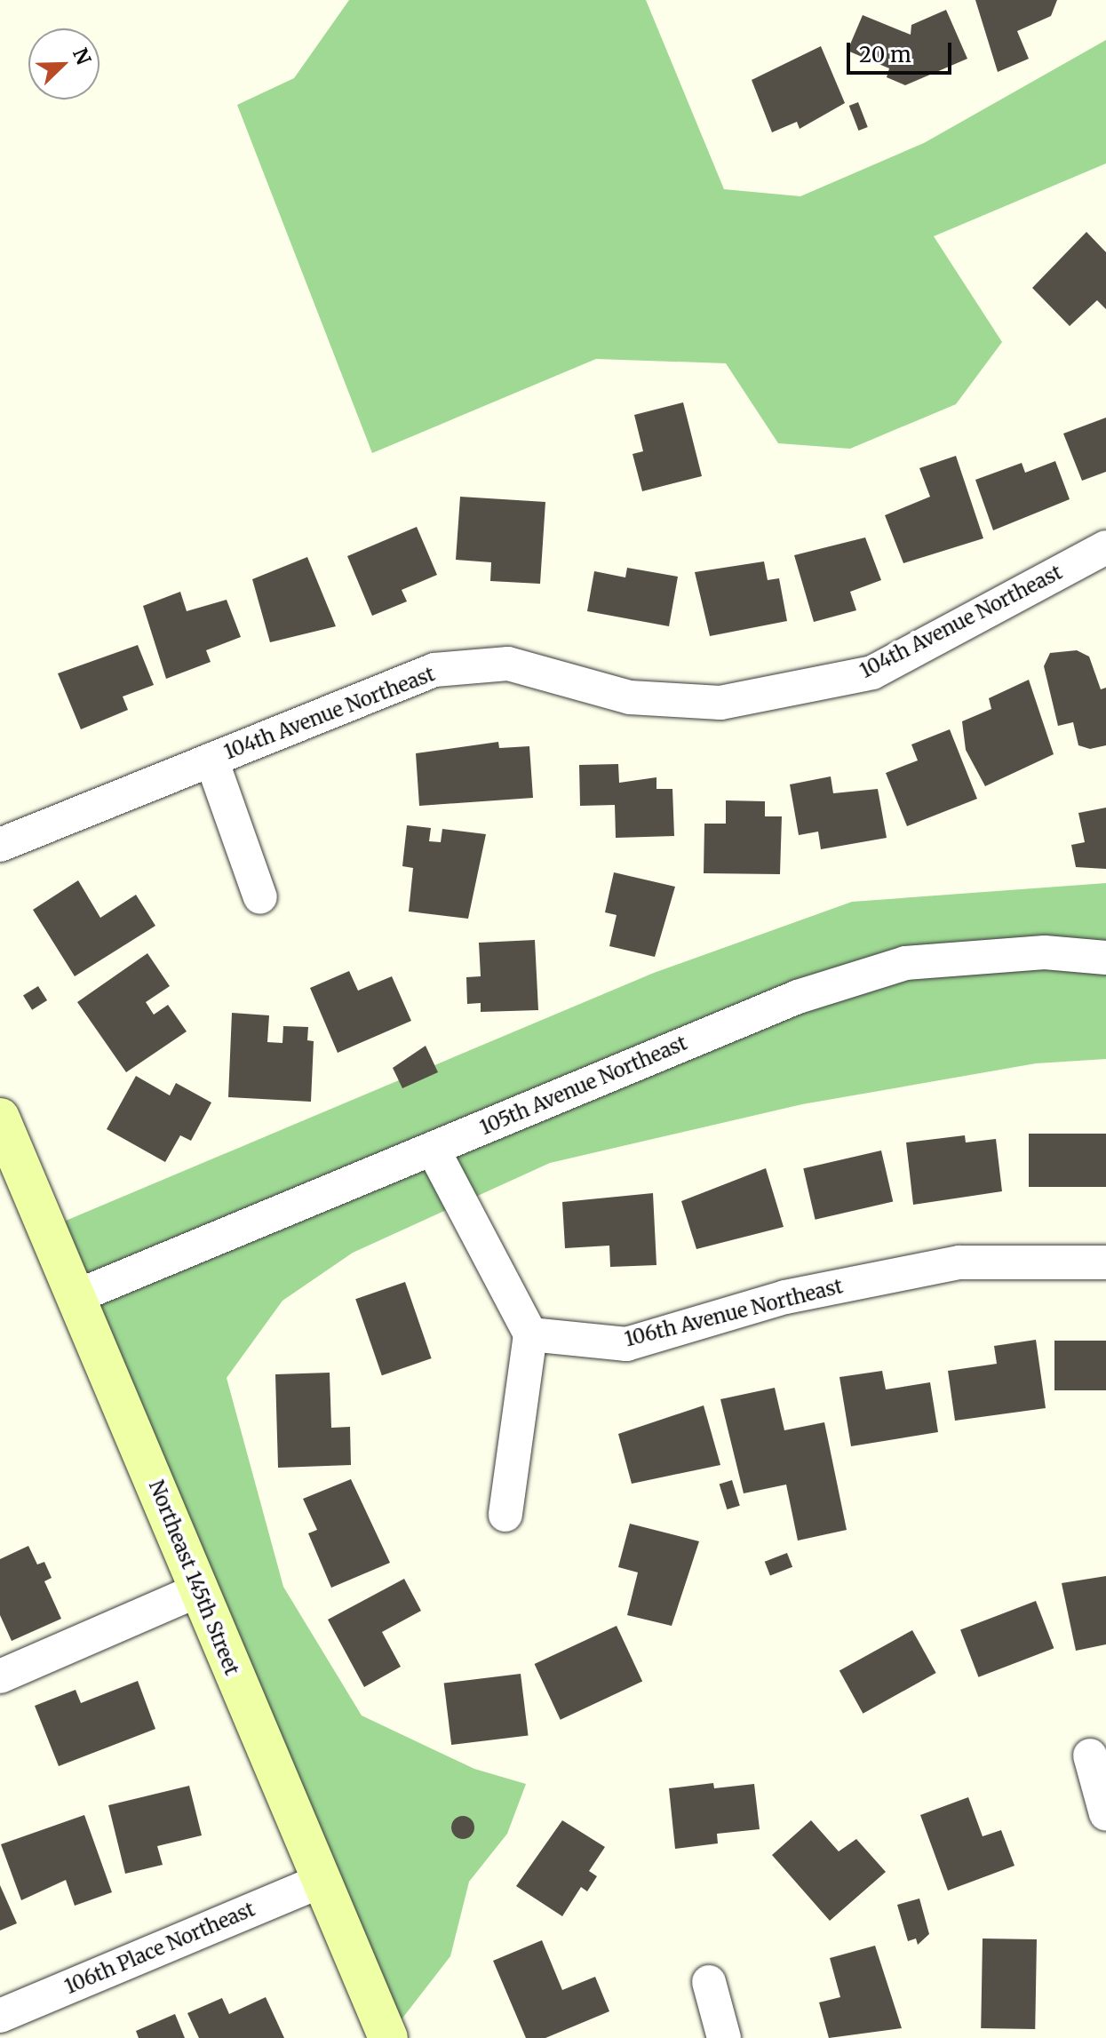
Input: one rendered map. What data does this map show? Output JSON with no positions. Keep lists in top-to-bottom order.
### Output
{
  "streets": {
    "street": [
      "104th Avenue Northeast",
      "105th Avenue Northeast",
      "106th Avenue Northeast",
      "Northeast 145th Street",
      "106th Place Northeast"
    ]
  },
  "crossings": [
    ["105th Avenue Northeast", "Northeast 145th Street"],
    ["Northeast 145th Street", "106th Place Northeast"]
  ],
  "scale_bar": "20 m",
  "north": "top right"
}
